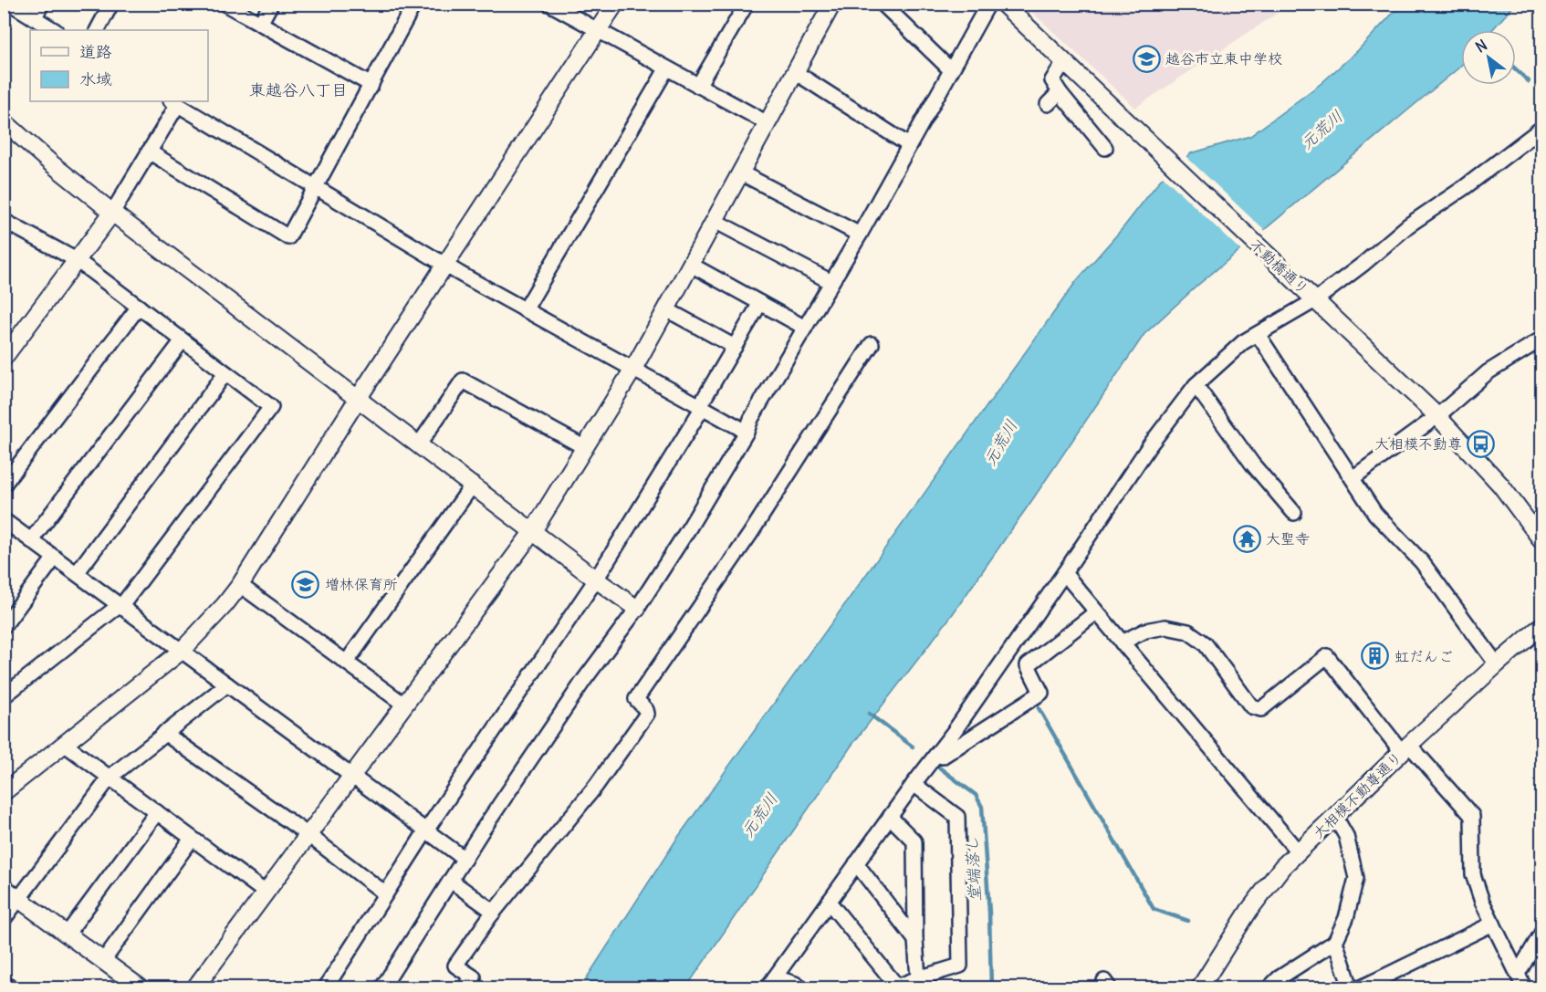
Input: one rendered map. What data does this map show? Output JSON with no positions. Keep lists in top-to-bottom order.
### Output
{
  "streets": {
    "street": ["不動橋通り", "大相模不動尊通り"]
  },
  "districts": ["東越谷八丁目"],
  "water": ["元荒川", "堂端落し"],
  "places": {
    "school or university": ["越谷市立東中学校", "増林保育所"],
    "bus stop": ["大相模不動尊"],
    "temple": ["大聖寺"],
    "building": ["虹だんご"]
  },
  "legend": ["道路", "水域"],
  "north": "top left"
}
